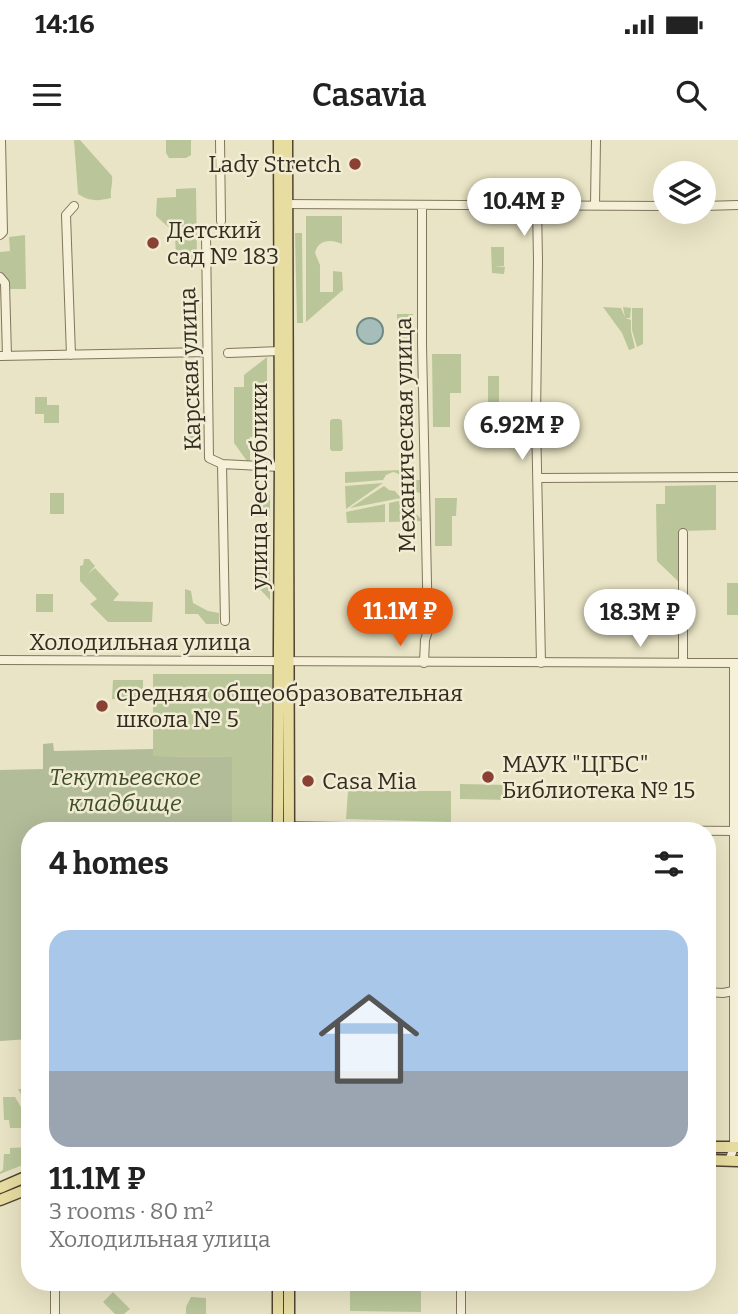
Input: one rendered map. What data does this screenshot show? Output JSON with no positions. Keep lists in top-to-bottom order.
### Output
{
  "streets": {
    "main road": ["улица Республики"],
    "street": ["Карская улица", "Механическая улица", "Холодильная улица"]
  },
  "crossings": [
    ["Механическая улица", "Холодильная улица"],
    ["улица Республики", "Холодильная улица"]
  ],
  "parks": ["Текутьевское кладбище"],
  "places": [
    "Lady Stretch",
    "Детский сад № 183",
    "средняя общеобразовательная школа № 5",
    "МАУК \"ЦГБС\" Библиотека № 15",
    "Casa Mia"
  ],
  "page": {
    "status": "14:16",
    "header": "Casavia",
    "price": [
      "10.4M ₽",
      "6.92M ₽",
      "11.1M ₽",
      "18.3M ₽"
    ],
    "heading": "4 homes",
    "list": [
      {
        "name": "11.1M ₽",
        "note": "3 rooms · 80 m² · Холодильная улица"
      }
    ]
  }
}
